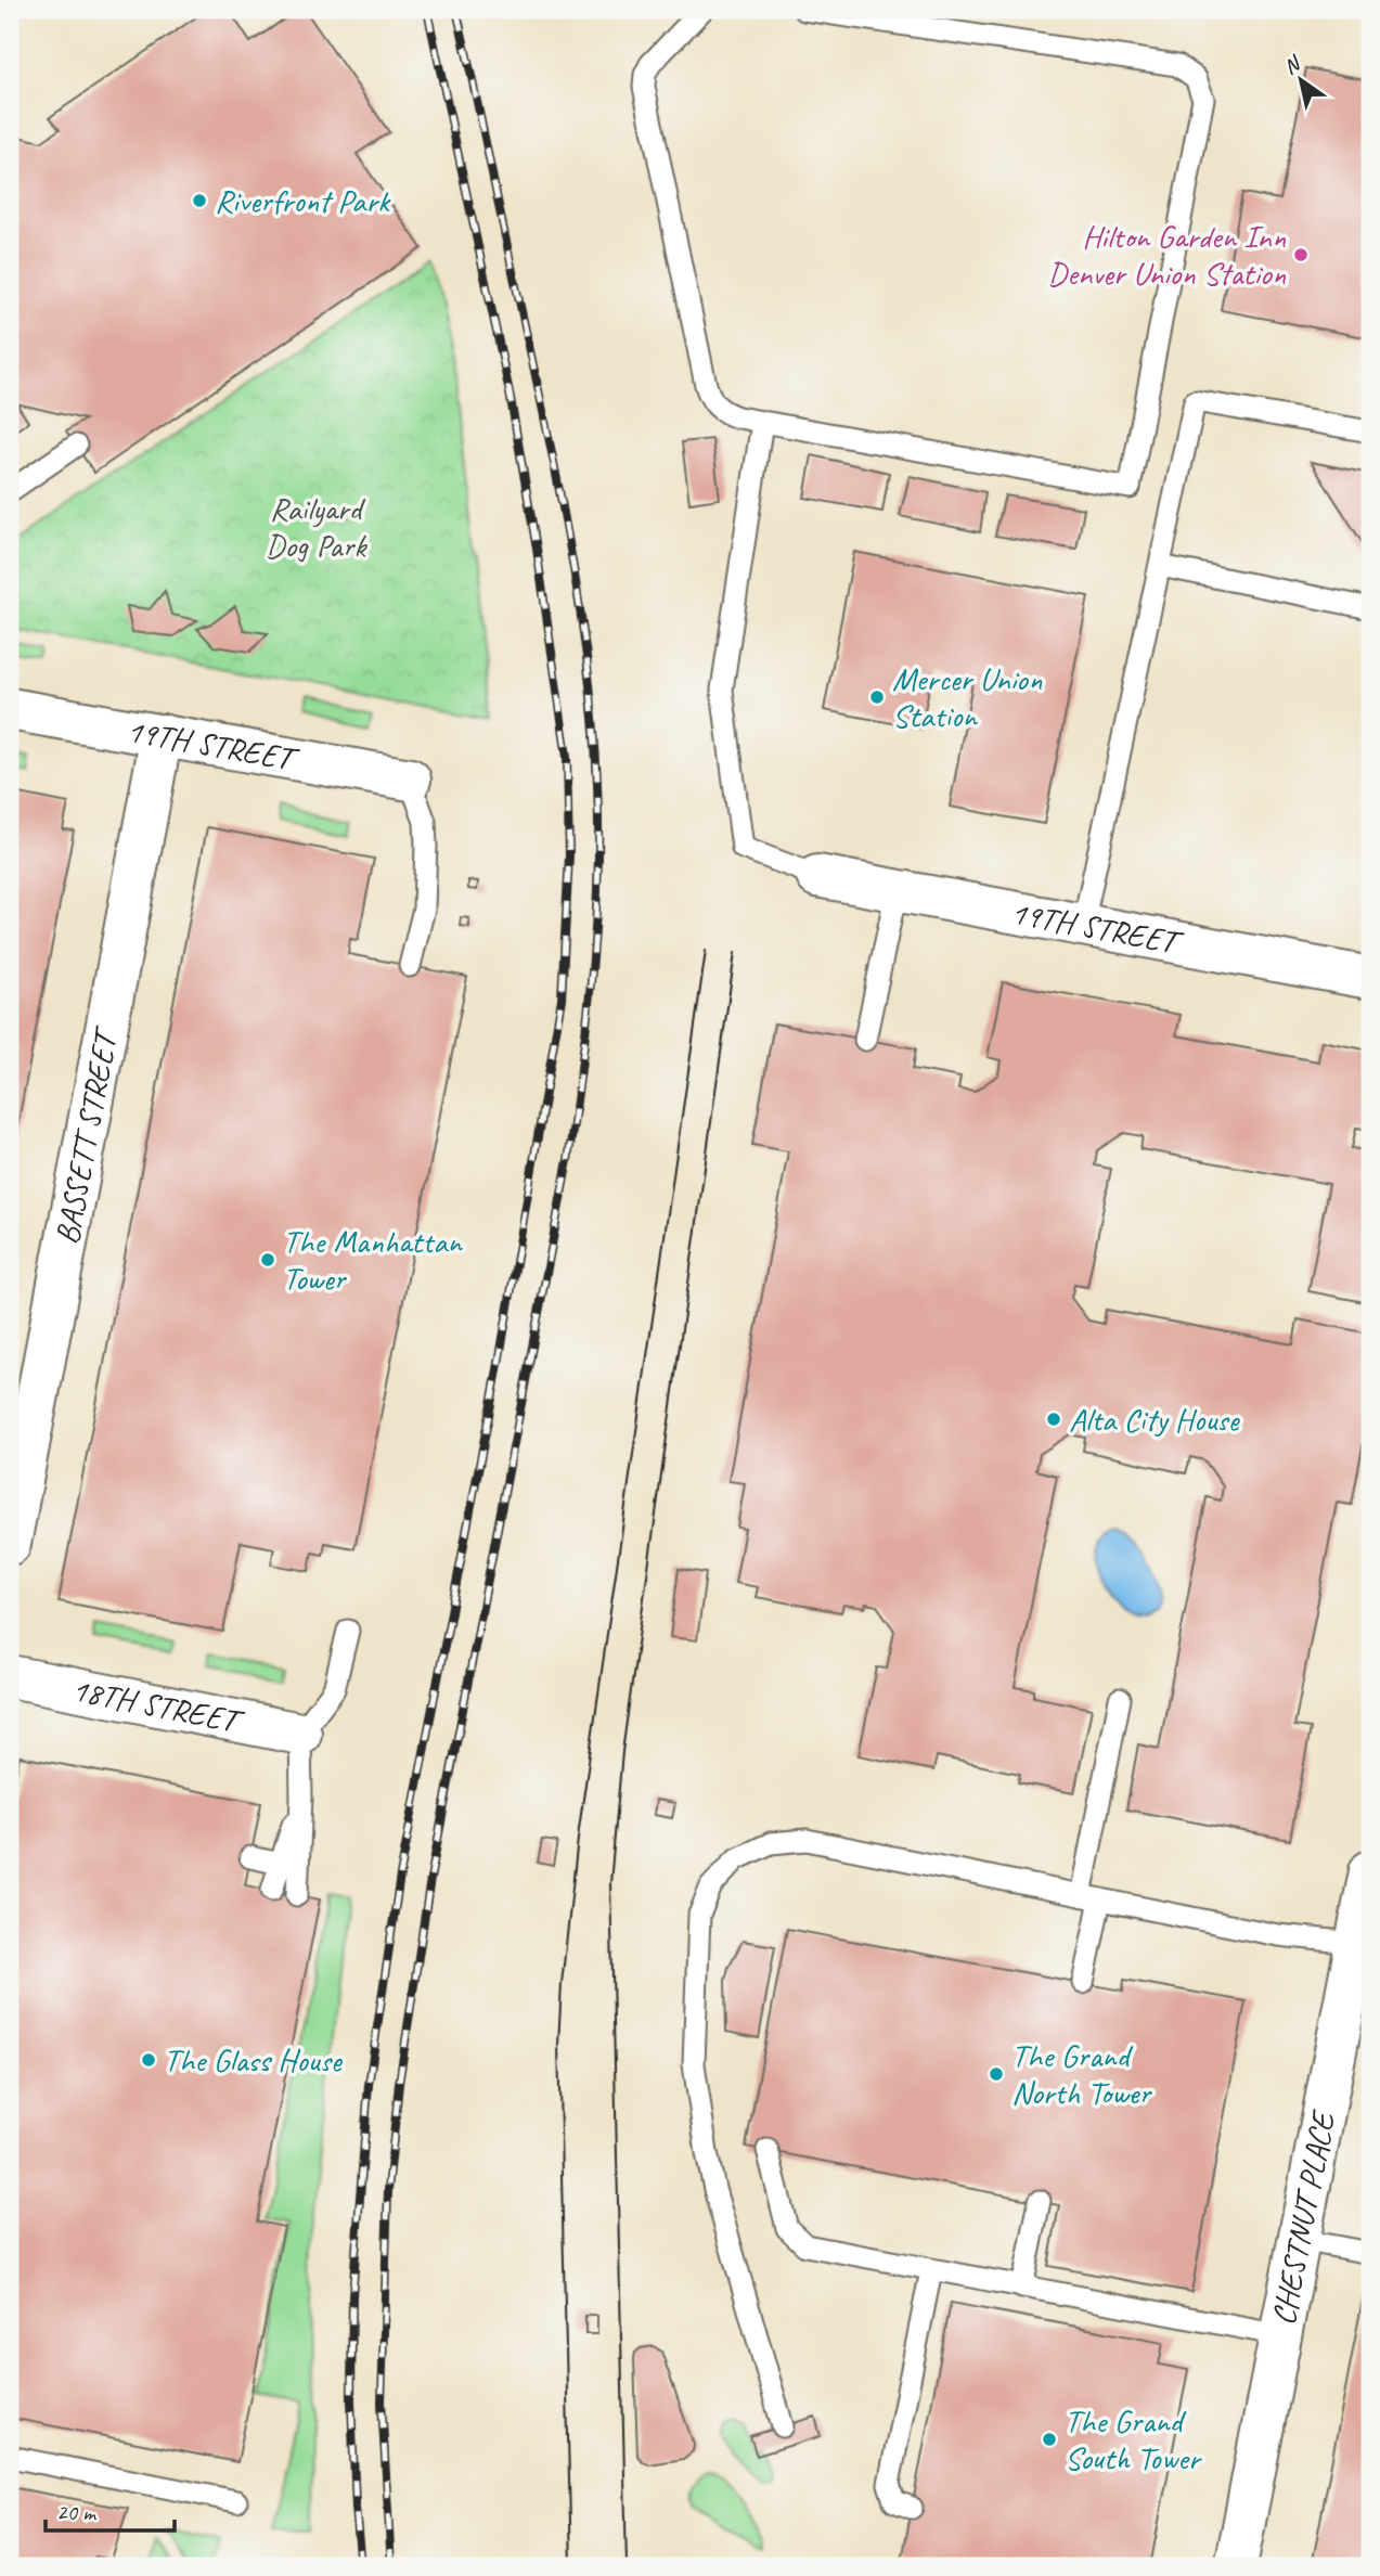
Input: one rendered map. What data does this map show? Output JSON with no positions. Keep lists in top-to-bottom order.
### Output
{
  "streets": {
    "street": [
      "19TH STREET",
      "BASSETT STREET",
      "18TH STREET",
      "CHESTNUT PLACE"
    ]
  },
  "crossings": [
    ["19TH STREET", "BASSETT STREET"]
  ],
  "parks": ["Railyard Dog Park"],
  "places": [
    "Riverfront Park",
    "Hilton Garden Inn Denver Union Station",
    "Mercer Union Station",
    "The Manhattan Tower",
    "Alta City House",
    "The Glass House",
    "The Grand North Tower",
    "The Grand South Tower"
  ],
  "scale_bar": "20 m",
  "north": "top left"
}
